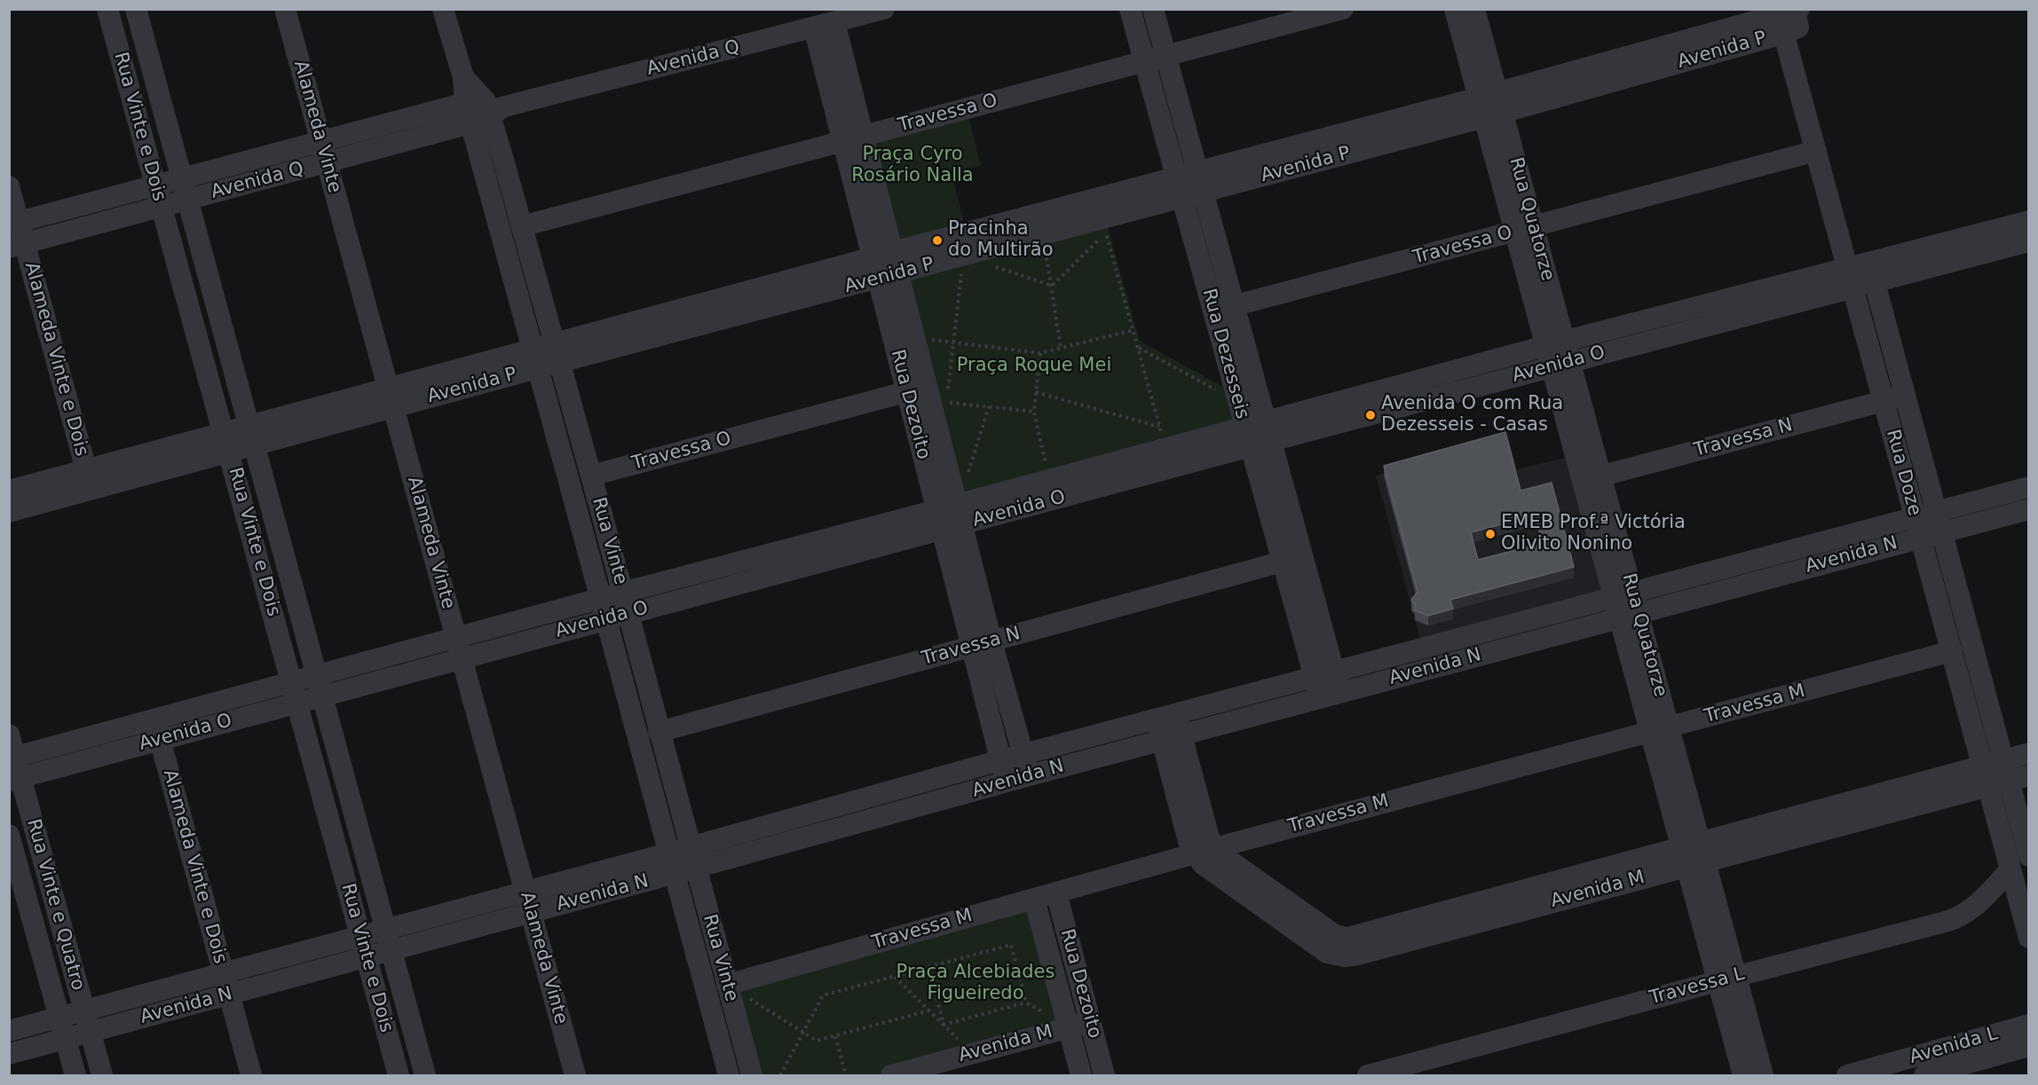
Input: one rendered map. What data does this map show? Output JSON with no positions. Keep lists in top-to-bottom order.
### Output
{
  "streets": {
    "street": [
      "Avenida P",
      "Avenida Q",
      "Travessa O",
      "Rua Vinte e Dois",
      "Alameda Vinte",
      "Rua Quatorze",
      "Rua Dezesseis",
      "Alameda Vinte e Dois",
      "Avenida O",
      "Rua Dezoito",
      "Travessa N",
      "Rua Doze",
      "Rua Vinte",
      "Avenida N",
      "Travessa M",
      "Avenida M",
      "Rua Vinte e Quatro",
      "Travessa L",
      "Avenida L"
    ]
  },
  "crossings": [
    ["Avenida P", "Rua Vinte e Dois"],
    ["Avenida P", "Alameda Vinte"],
    ["Avenida P", "Rua Quatorze"],
    ["Avenida P", "Rua Dezesseis"],
    ["Avenida P", "Alameda Vinte e Dois"],
    ["Avenida P", "Rua Dezoito"],
    ["Avenida P", "Rua Doze"],
    ["Avenida P", "Rua Vinte"],
    ["Avenida Q", "Rua Vinte e Dois"],
    ["Avenida Q", "Alameda Vinte"],
    ["Avenida Q", "Alameda Vinte e Dois"],
    ["Avenida Q", "Rua Dezoito"],
    ["Avenida Q", "Rua Vinte"],
    ["Travessa O", "Rua Quatorze"],
    ["Travessa O", "Rua Dezesseis"],
    ["Travessa O", "Rua Dezoito"],
    ["Travessa O", "Rua Doze"],
    ["Travessa O", "Rua Vinte"],
    ["Rua Vinte e Dois", "Avenida O"],
    ["Rua Vinte e Dois", "Avenida N"],
    ["Alameda Vinte", "Avenida O"],
    ["Alameda Vinte", "Avenida N"],
    ["Rua Quatorze", "Avenida O"],
    ["Rua Quatorze", "Travessa N"],
    ["Rua Quatorze", "Avenida N"],
    ["Rua Quatorze", "Travessa M"],
    ["Rua Quatorze", "Avenida M"],
    ["Rua Quatorze", "Travessa L"],
    ["Rua Dezesseis", "Avenida O"],
    ["Rua Dezesseis", "Travessa N"],
    ["Rua Dezesseis", "Avenida N"],
    ["Alameda Vinte e Dois", "Avenida O"],
    ["Alameda Vinte e Dois", "Avenida N"],
    ["Avenida O", "Rua Dezoito"],
    ["Avenida O", "Rua Doze"],
    ["Avenida O", "Rua Vinte"],
    ["Avenida O", "Rua Vinte e Quatro"],
    ["Rua Dezoito", "Travessa N"],
    ["Rua Dezoito", "Avenida N"],
    ["Rua Dezoito", "Travessa M"],
    ["Rua Dezoito", "Avenida M"],
    ["Travessa N", "Rua Doze"],
    ["Travessa N", "Rua Vinte"],
    ["Rua Doze", "Avenida N"],
    ["Rua Doze", "Travessa M"],
    ["Rua Doze", "Avenida M"],
    ["Rua Doze", "Travessa L"],
    ["Rua Vinte", "Avenida N"],
    ["Rua Vinte", "Travessa M"],
    ["Avenida N", "Rua Vinte e Quatro"],
    ["Travessa M", "Avenida M"]
  ],
  "parks": ["Praça Cyro Rosário Nalla", "Praça Roque Mei", "Praça Alcebiades Figueiredo"],
  "places": ["Pracinha do Multirão", "Avenida O com Rua Dezesseis - Casas", "EMEB Prof.ª Victória Olivito Nonino"]
}
